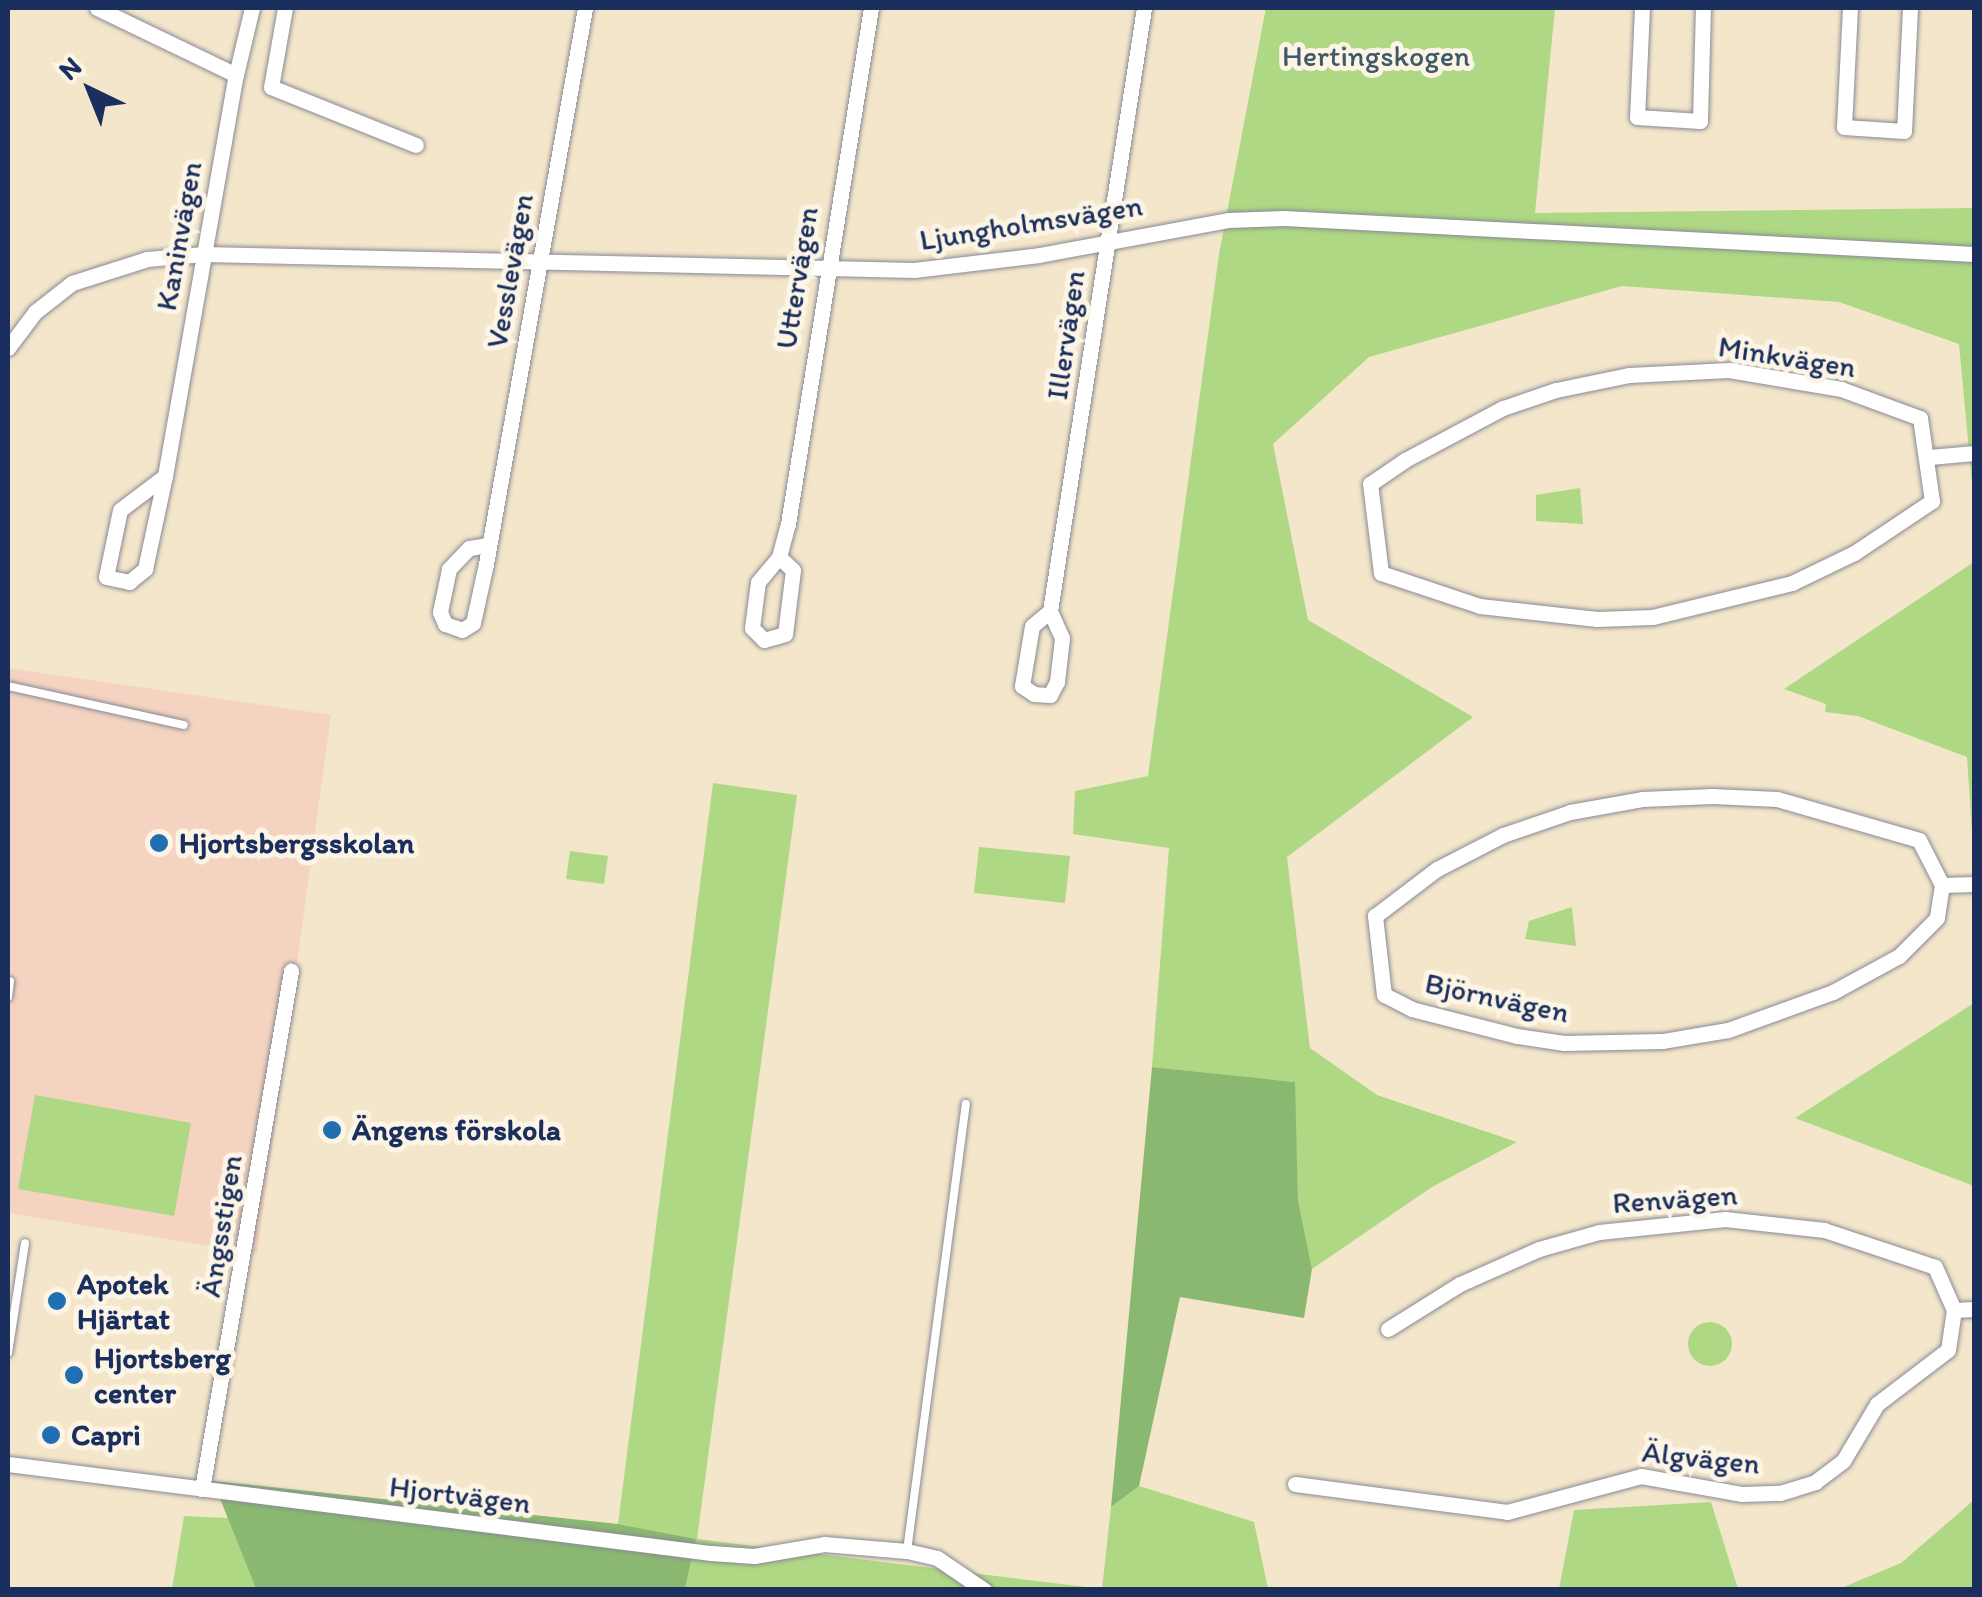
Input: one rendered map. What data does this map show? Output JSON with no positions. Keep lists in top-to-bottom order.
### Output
{
  "streets": {
    "street": [
      "Ljungholmsvägen",
      "Kaninvägen",
      "Vesslevägen",
      "Uttervägen",
      "Illervägen",
      "Minkvägen",
      "Björnvägen",
      "Renvägen",
      "Ängsstigen",
      "Älgvägen",
      "Hjortvägen"
    ]
  },
  "crossings": [
    ["Ljungholmsvägen", "Kaninvägen"],
    ["Ljungholmsvägen", "Vesslevägen"],
    ["Ljungholmsvägen", "Uttervägen"],
    ["Ljungholmsvägen", "Illervägen"],
    ["Renvägen", "Älgvägen"],
    ["Ängsstigen", "Hjortvägen"]
  ],
  "parks": ["Hertingskogen"],
  "places": [
    "Hjortsbergsskolan",
    "Ängens förskola",
    "Apotek Hjärtat",
    "Hjortsberg center",
    "Capri"
  ],
  "north": "top left"
}
